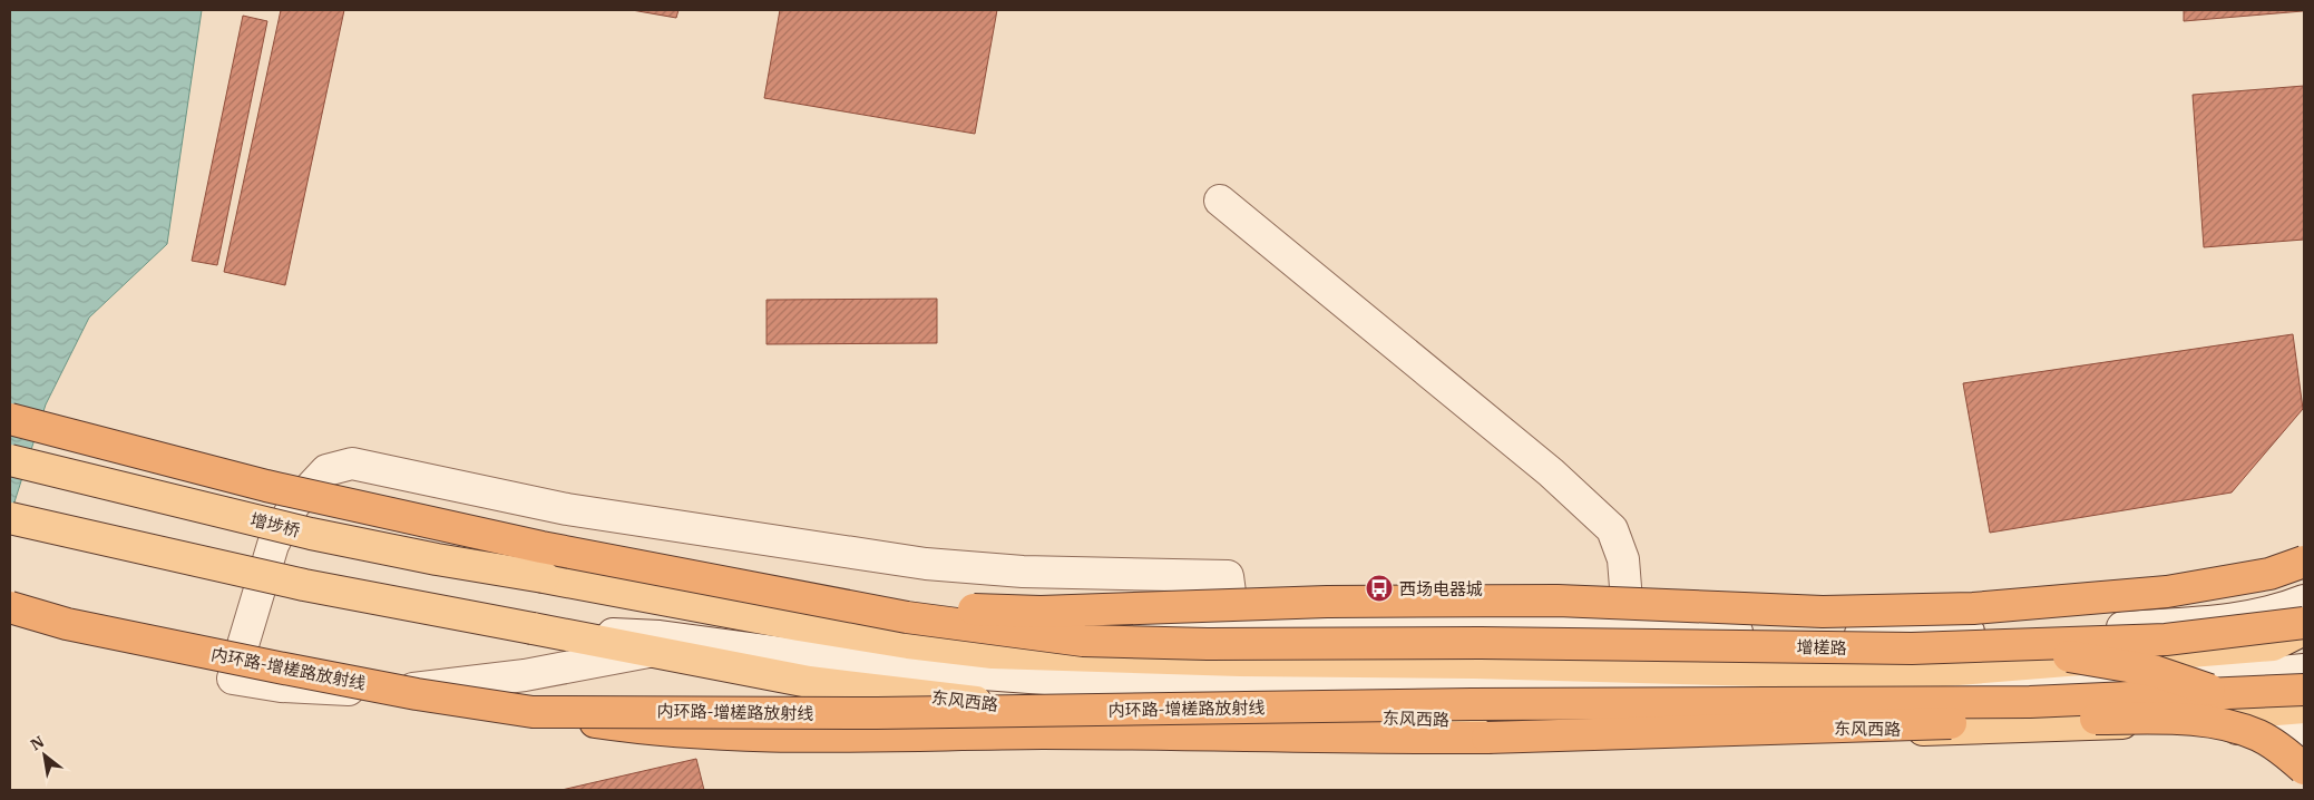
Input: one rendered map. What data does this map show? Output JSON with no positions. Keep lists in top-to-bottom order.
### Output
{
  "streets": {
    "highway": ["增槎路", "内环路-增槎路放射线"],
    "main road": ["增埗桥", "东风西路"]
  },
  "places": {
    "bus stop": ["西场电器城"]
  },
  "north": "top left"
}
